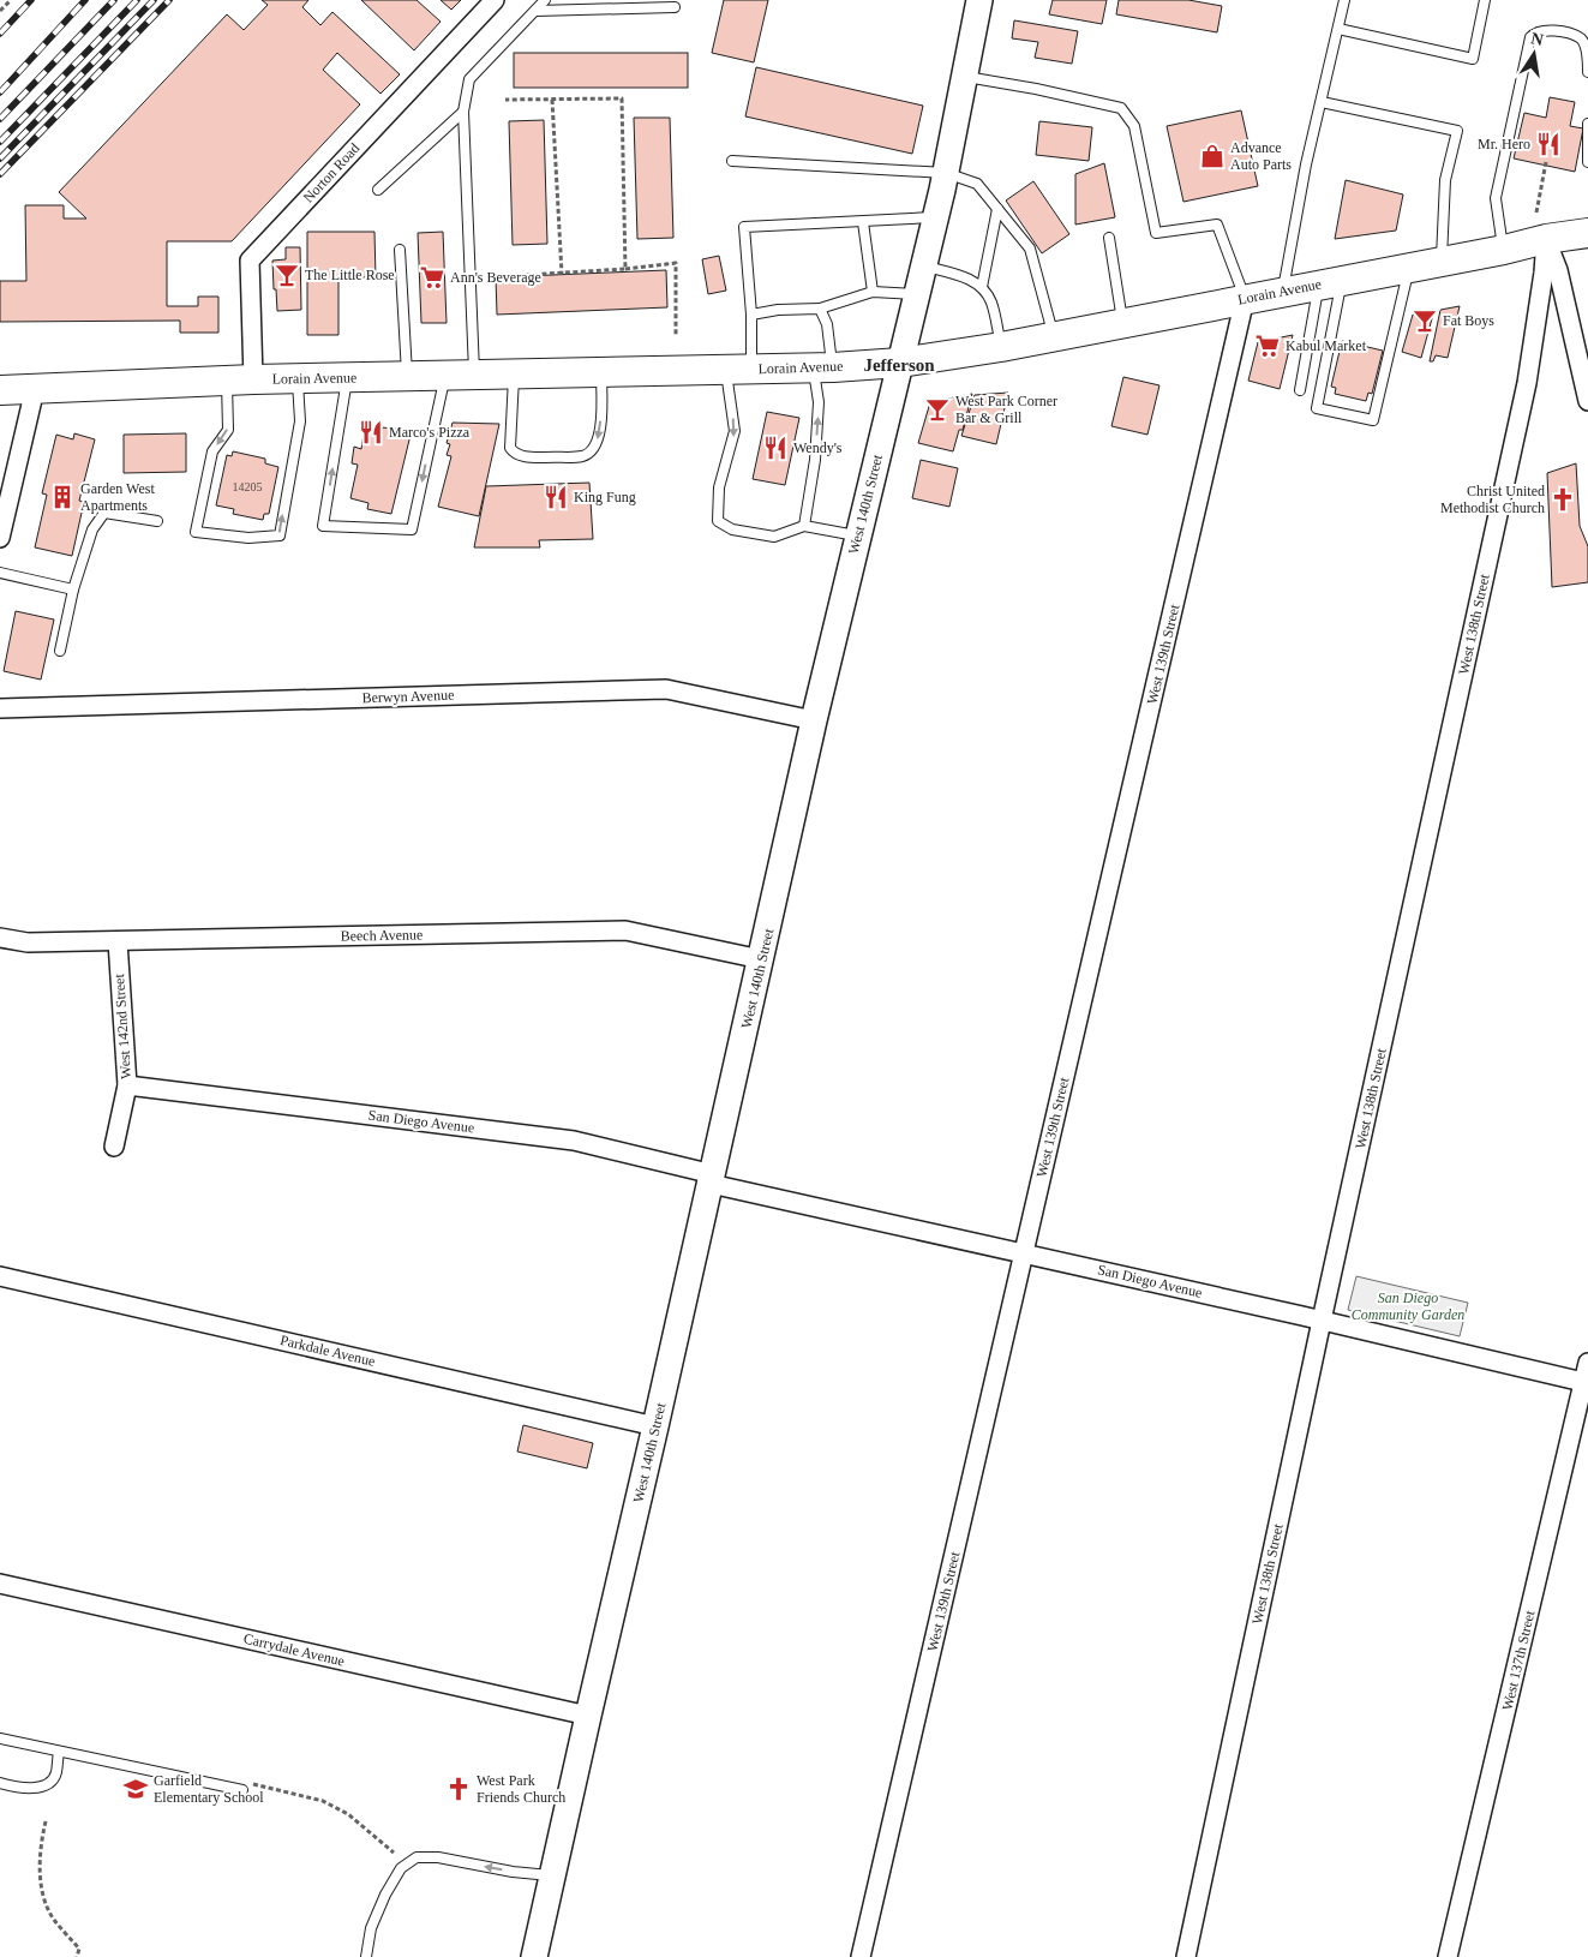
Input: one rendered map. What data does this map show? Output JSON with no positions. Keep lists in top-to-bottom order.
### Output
{
  "streets": {
    "main road": ["Lorain Avenue"],
    "street": [
      "Norton Road",
      "West 140th Street",
      "West 138th Street",
      "West 139th Street",
      "Berwyn Avenue",
      "Beech Avenue",
      "West 142nd Street",
      "San Diego Avenue",
      "Parkdale Avenue",
      "Carrydale Avenue",
      "West 137th Street"
    ]
  },
  "crossings": [
    ["Norton Road", "Lorain Avenue"],
    ["Lorain Avenue", "West 140th Street"],
    ["Lorain Avenue", "West 138th Street"],
    ["Lorain Avenue", "West 139th Street"],
    ["West 140th Street", "Berwyn Avenue"],
    ["West 140th Street", "Beech Avenue"],
    ["West 140th Street", "San Diego Avenue"],
    ["West 140th Street", "Parkdale Avenue"],
    ["West 140th Street", "Carrydale Avenue"],
    ["West 138th Street", "San Diego Avenue"],
    ["West 139th Street", "San Diego Avenue"],
    ["Beech Avenue", "West 142nd Street"],
    ["West 142nd Street", "San Diego Avenue"],
    ["San Diego Avenue", "West 137th Street"]
  ],
  "districts": ["Jefferson"],
  "parks": ["San Diego Community Garden"],
  "places": {
    "restaurant": [
      "Mr. Hero",
      "Marco's Pizza",
      "Wendy's",
      "King Fung"
    ],
    "shop": ["Advance Auto Parts"],
    "bar": ["The Little Rose", "Fat Boys", "West Park Corner Bar & Grill"],
    "supermarket": ["Ann's Beverage", "Kabul Market"],
    "building": ["Garden West Apartments"],
    "church": ["Christ United Methodist Church", "West Park Friends Church"],
    "school or university": ["Garfield Elementary School"]
  },
  "house_numbers": ["14205"],
  "north": "top"
}
